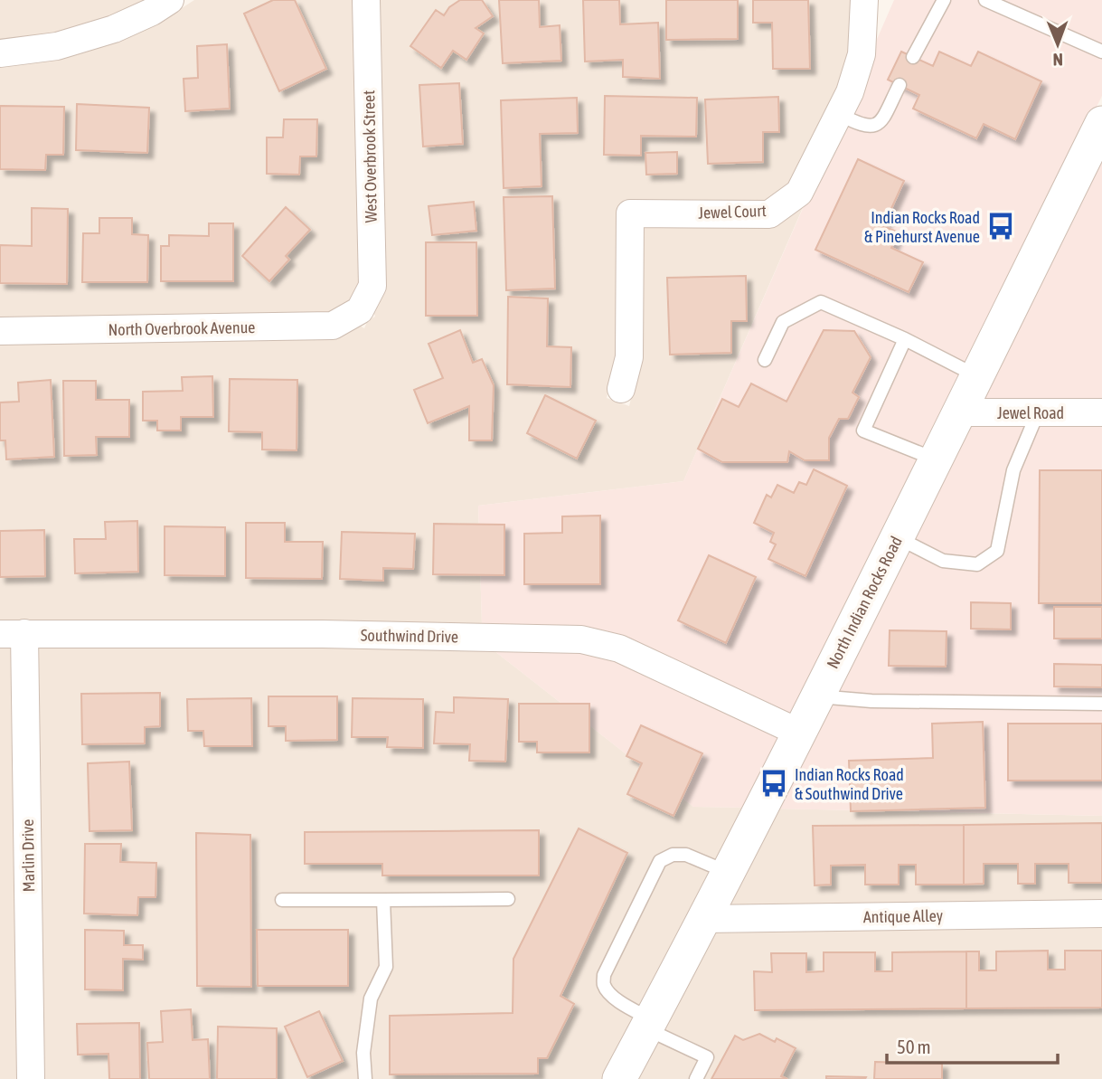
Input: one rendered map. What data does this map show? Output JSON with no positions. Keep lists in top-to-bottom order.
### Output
{
  "streets": {
    "street": [
      "West Overbrook Street",
      "Jewel Court",
      "North Overbrook Avenue",
      "Jewel Road",
      "North Indian Rocks Road",
      "Southwind Drive",
      "Marlin Drive",
      "Antique Alley"
    ]
  },
  "crossings": [
    ["West Overbrook Street", "North Overbrook Avenue"],
    ["Jewel Road", "North Indian Rocks Road"],
    ["North Indian Rocks Road", "Southwind Drive"],
    ["North Indian Rocks Road", "Antique Alley"],
    ["Southwind Drive", "Marlin Drive"]
  ],
  "places": {
    "bus stop": ["Indian Rocks Road & Pinehurst Avenue", "Indian Rocks Road & Southwind Drive"]
  },
  "scale_bar": "50 m",
  "north": "bottom"
}
